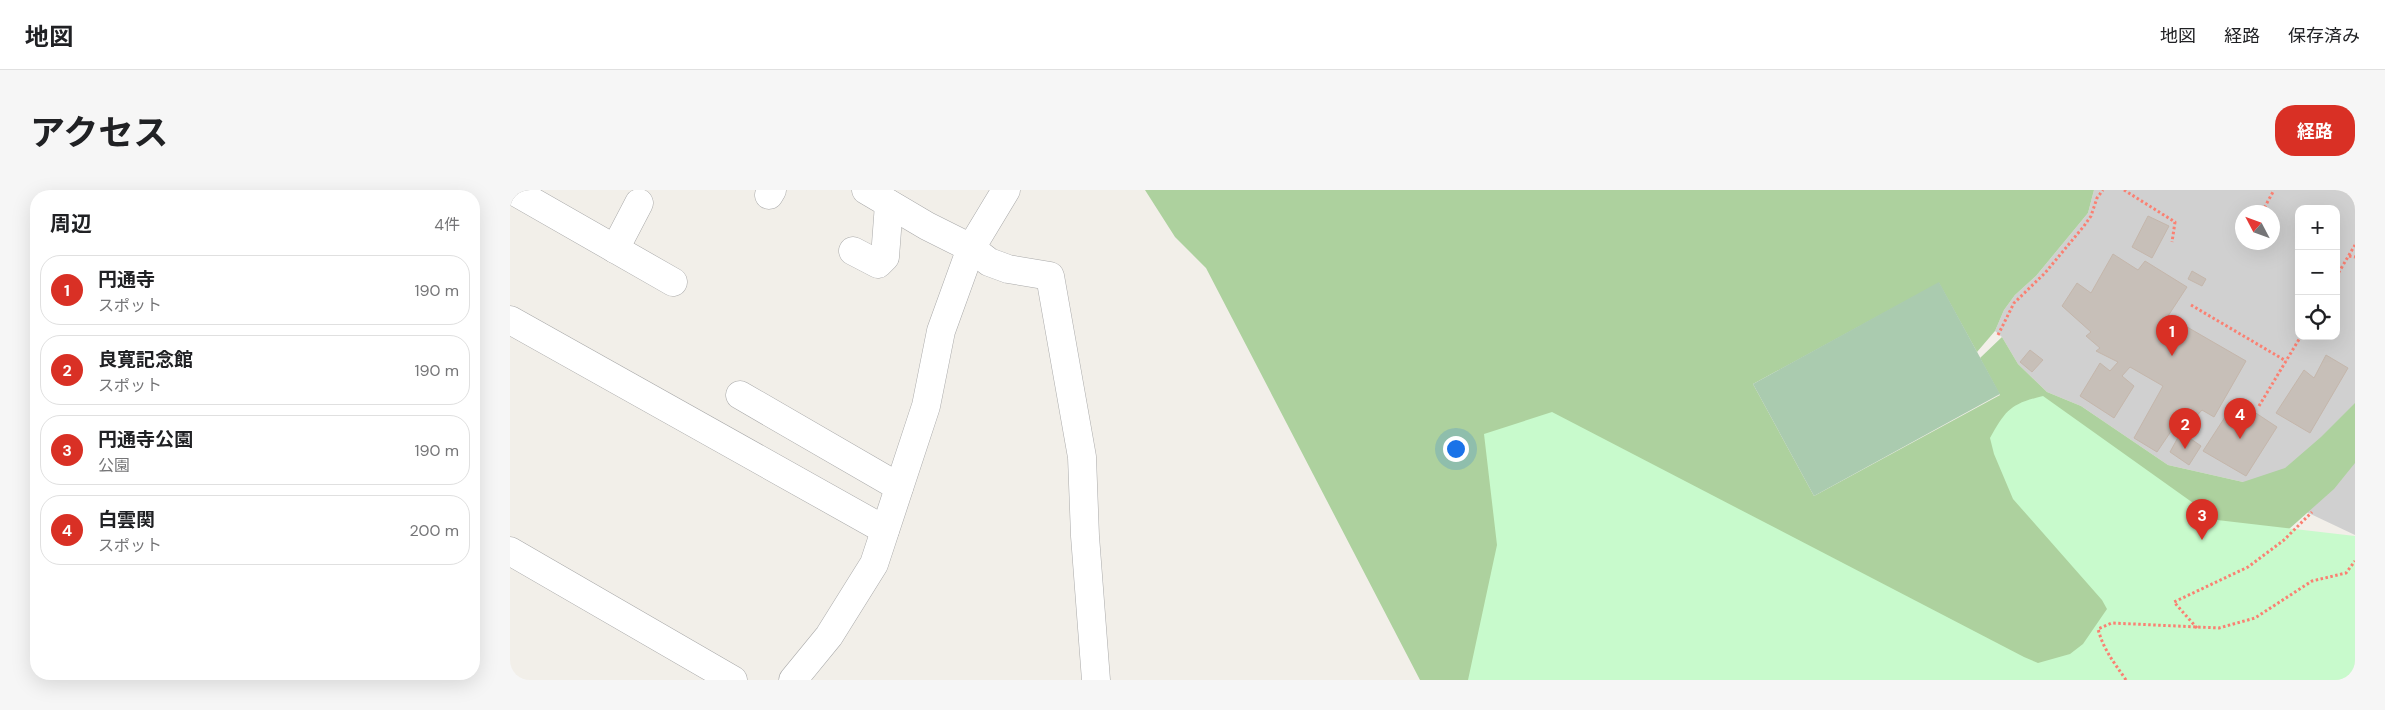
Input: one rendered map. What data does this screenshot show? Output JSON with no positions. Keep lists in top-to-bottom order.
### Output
{
  "north": "top left",
  "page": {
    "header": "地図",
    "nav": ["地図", "経路", "保存済み"],
    "title": "アクセス",
    "buttons": "経路",
    "heading": ["周辺", "4件"],
    "map_buttons": ["+", "−"],
    "list": [
      {
        "mark": "1",
        "name": "円通寺",
        "note": "スポット",
        "value": "190 m"
      },
      {
        "mark": "2",
        "name": "良寛記念館",
        "note": "スポット",
        "value": "190 m"
      },
      {
        "mark": "3",
        "name": "円通寺公園",
        "note": "公園",
        "value": "190 m"
      },
      {
        "mark": "4",
        "name": "白雲関",
        "note": "スポット",
        "value": "200 m"
      }
    ],
    "pins": [
      "1",
      "4",
      "2",
      "3"
    ]
  }
}
